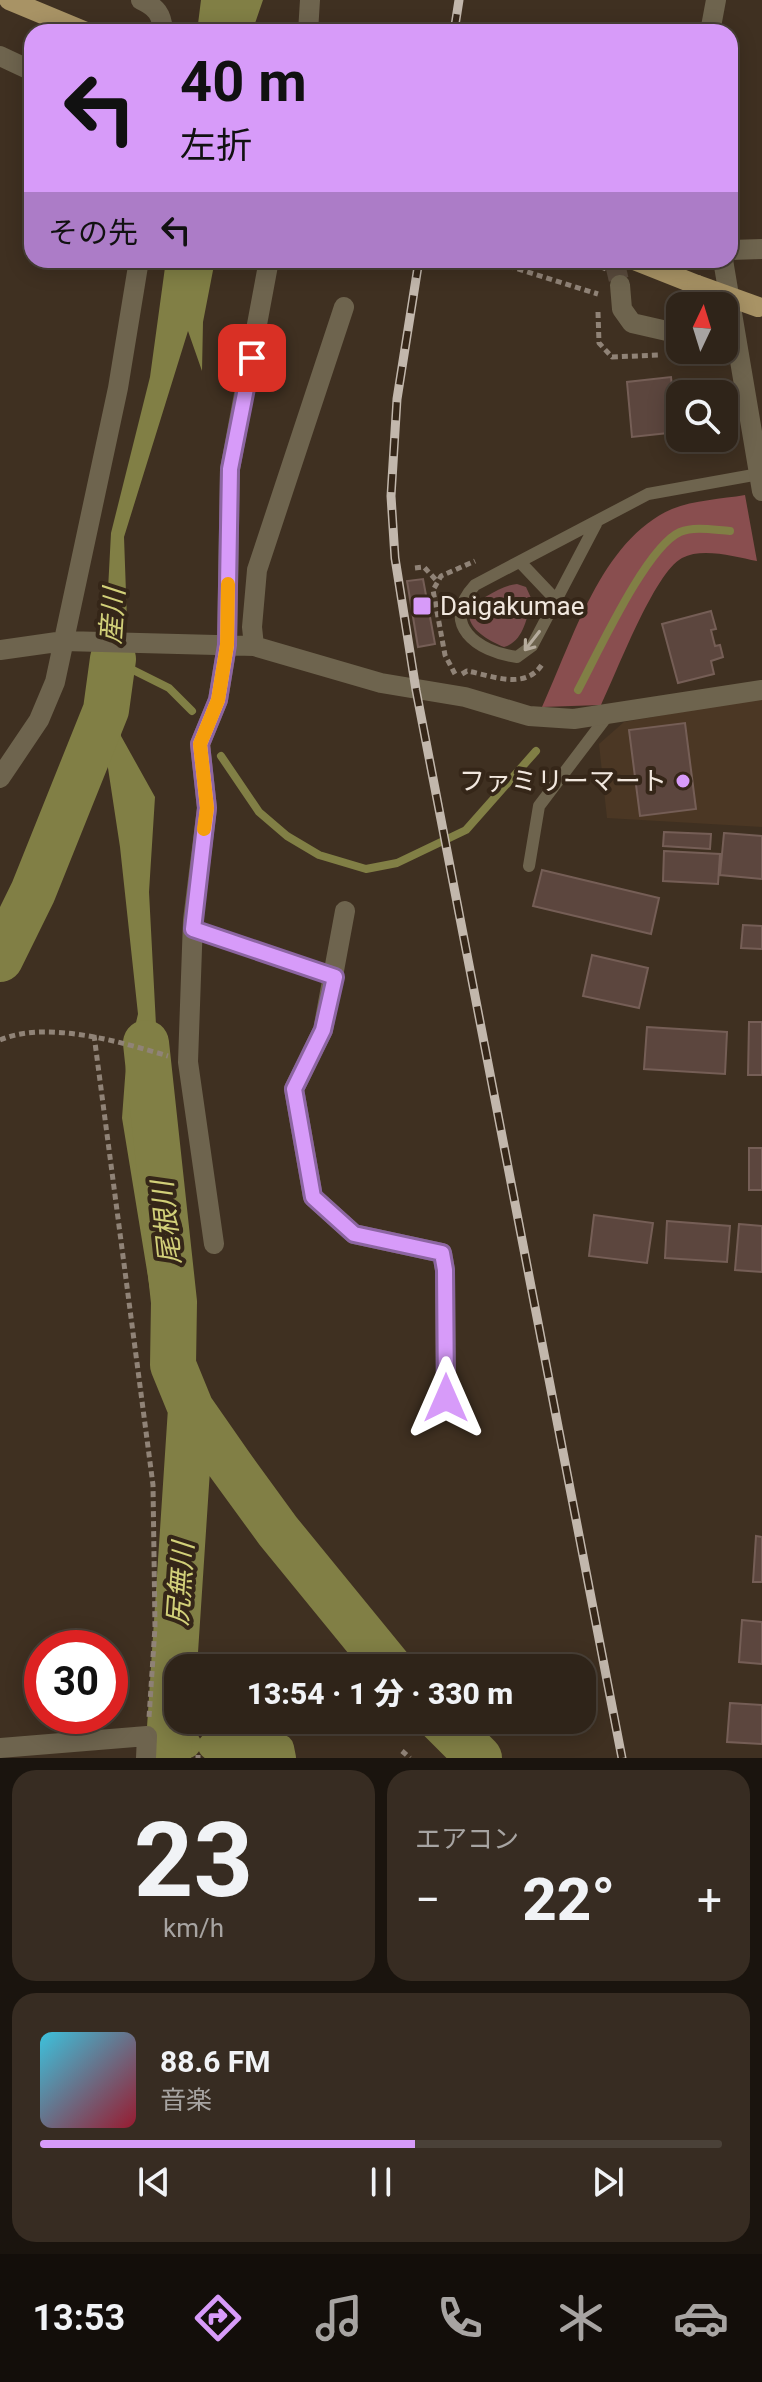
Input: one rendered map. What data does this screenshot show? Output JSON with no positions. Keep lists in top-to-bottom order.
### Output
{
  "water": ["産川", "尾根川", "尻無川"],
  "places": {
    "transit": ["Daigakumae"],
    "other": ["ファミリーマート"]
  },
  "north": "top",
  "page": {
    "turn": ["40 m", "左折"],
    "then": "その先",
    "limit": "30",
    "trip": "13:54 · 1 分 · 330 m",
    "tile": [
      ["23", "km/h"],
      "エアコン"
    ],
    "heat": ["−", "22°", "+"],
    "song": ["88.6 FM", "音楽"],
    "tabs": "13:53"
  }
}
